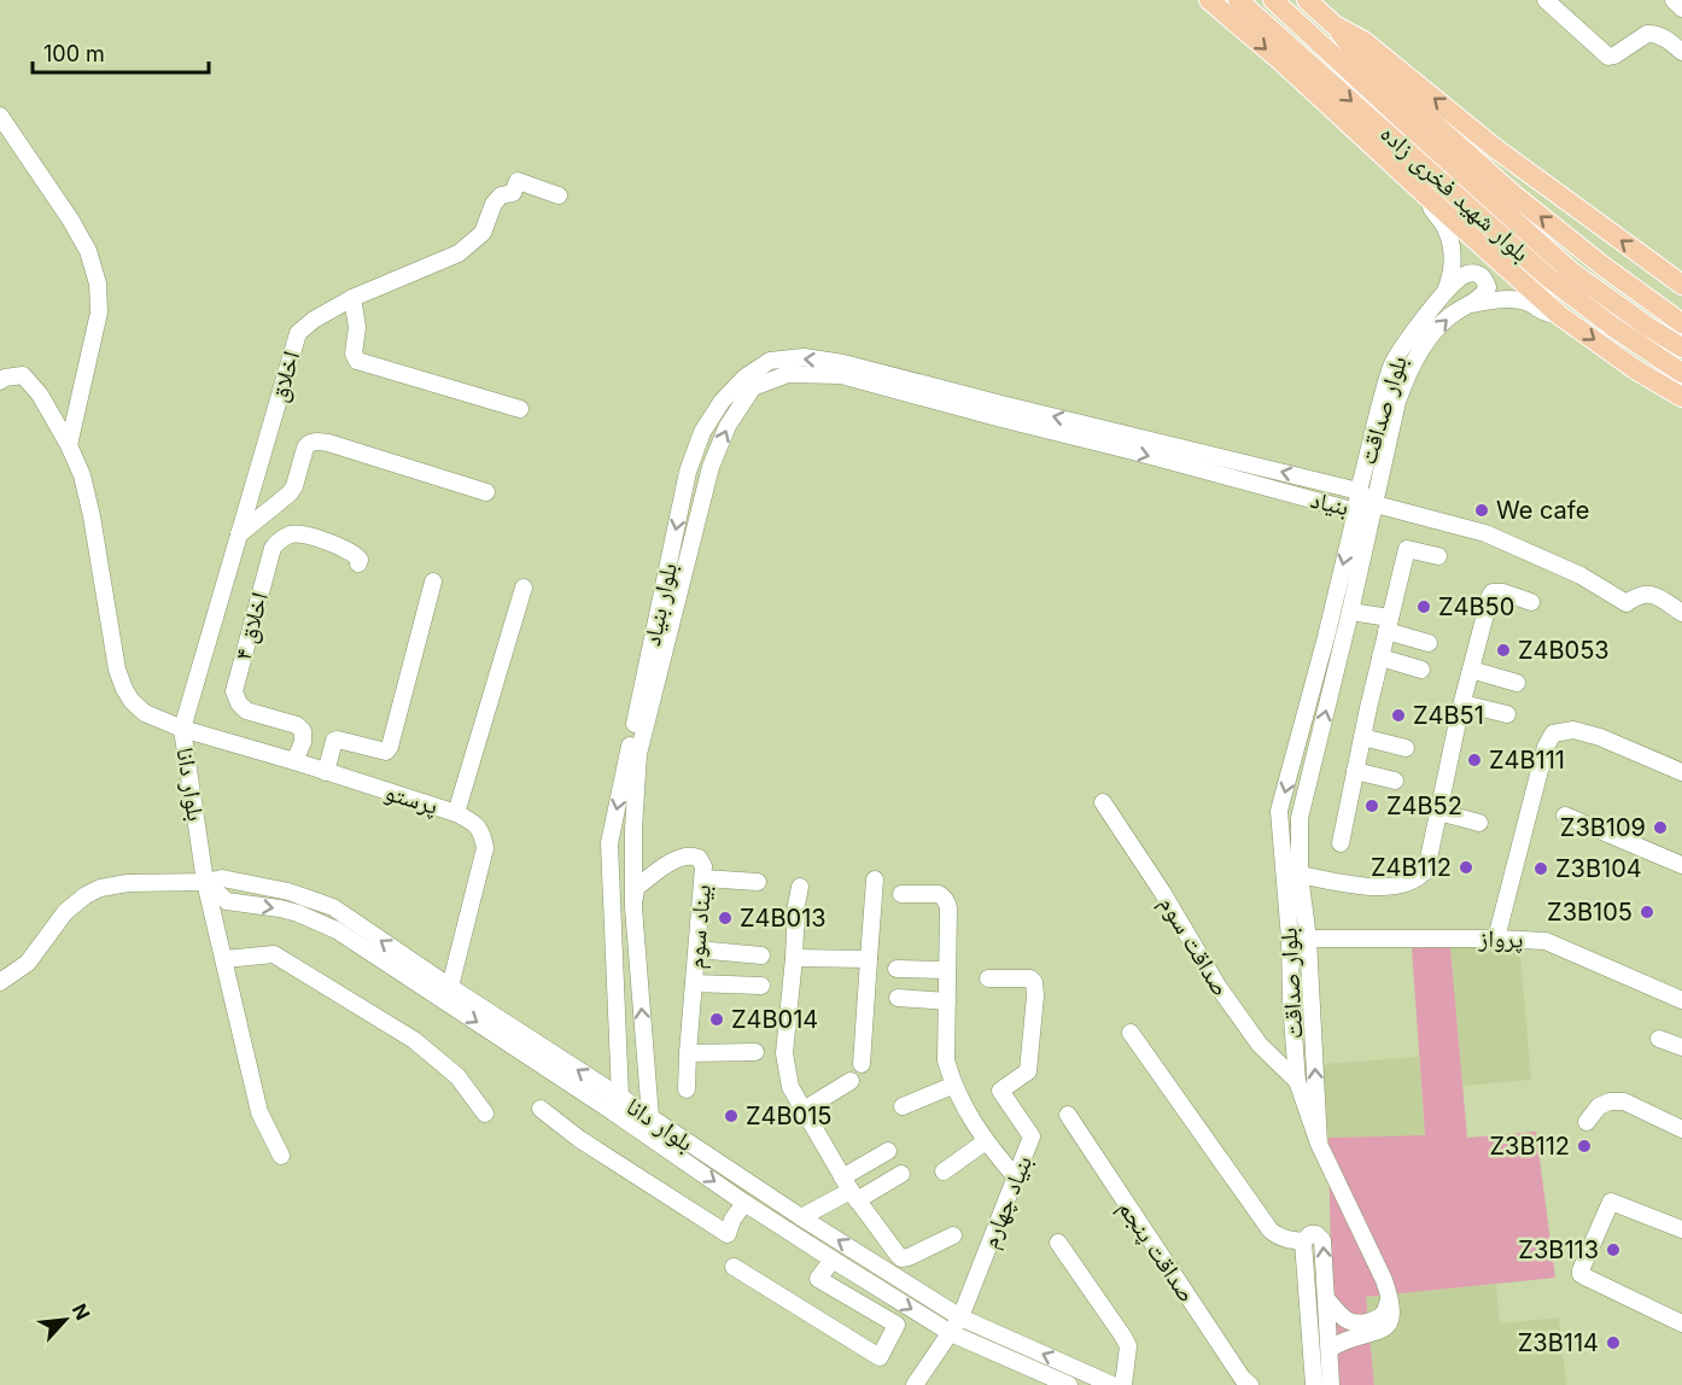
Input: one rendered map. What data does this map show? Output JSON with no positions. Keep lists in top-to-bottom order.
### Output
{
  "streets": {
    "main road": ["بلوار شهید فخری زاده"],
    "street": [
      "اخلاق",
      "بلوار صداقت",
      "بنیاد",
      "بلوار بنیاد",
      "اخلاق ۴",
      "بلوار دانا",
      "پرستو",
      "بیناد سوم",
      "پرواز",
      "صداقت سوم",
      "بنیاد چهارم",
      "صداقت پنجم"
    ]
  },
  "crossings": [
    ["اخلاق", "بلوار دانا"],
    ["اخلاق", "پرستو"],
    ["بلوار صداقت", "بنیاد"],
    ["بلوار صداقت", "پرواز"],
    ["بلوار صداقت", "صداقت سوم"],
    ["بنیاد", "بلوار بنیاد"],
    ["بلوار بنیاد", "بلوار دانا"],
    ["بلوار بنیاد", "بیناد سوم"],
    ["اخلاق ۴", "پرستو"],
    ["بلوار دانا", "پرستو"],
    ["بلوار دانا", "بنیاد چهارم"]
  ],
  "places": [
    "We cafe",
    "Z4B50",
    "Z4B053",
    "Z4B51",
    "Z4B111",
    "Z4B52",
    "Z3B109",
    "Z4B112",
    "Z3B104",
    "Z3B105",
    "Z4B013",
    "Z4B014",
    "Z4B015",
    "Z3B112",
    "Z3B113",
    "Z3B114"
  ],
  "scale_bar": "100 m",
  "north": "top right"
}
